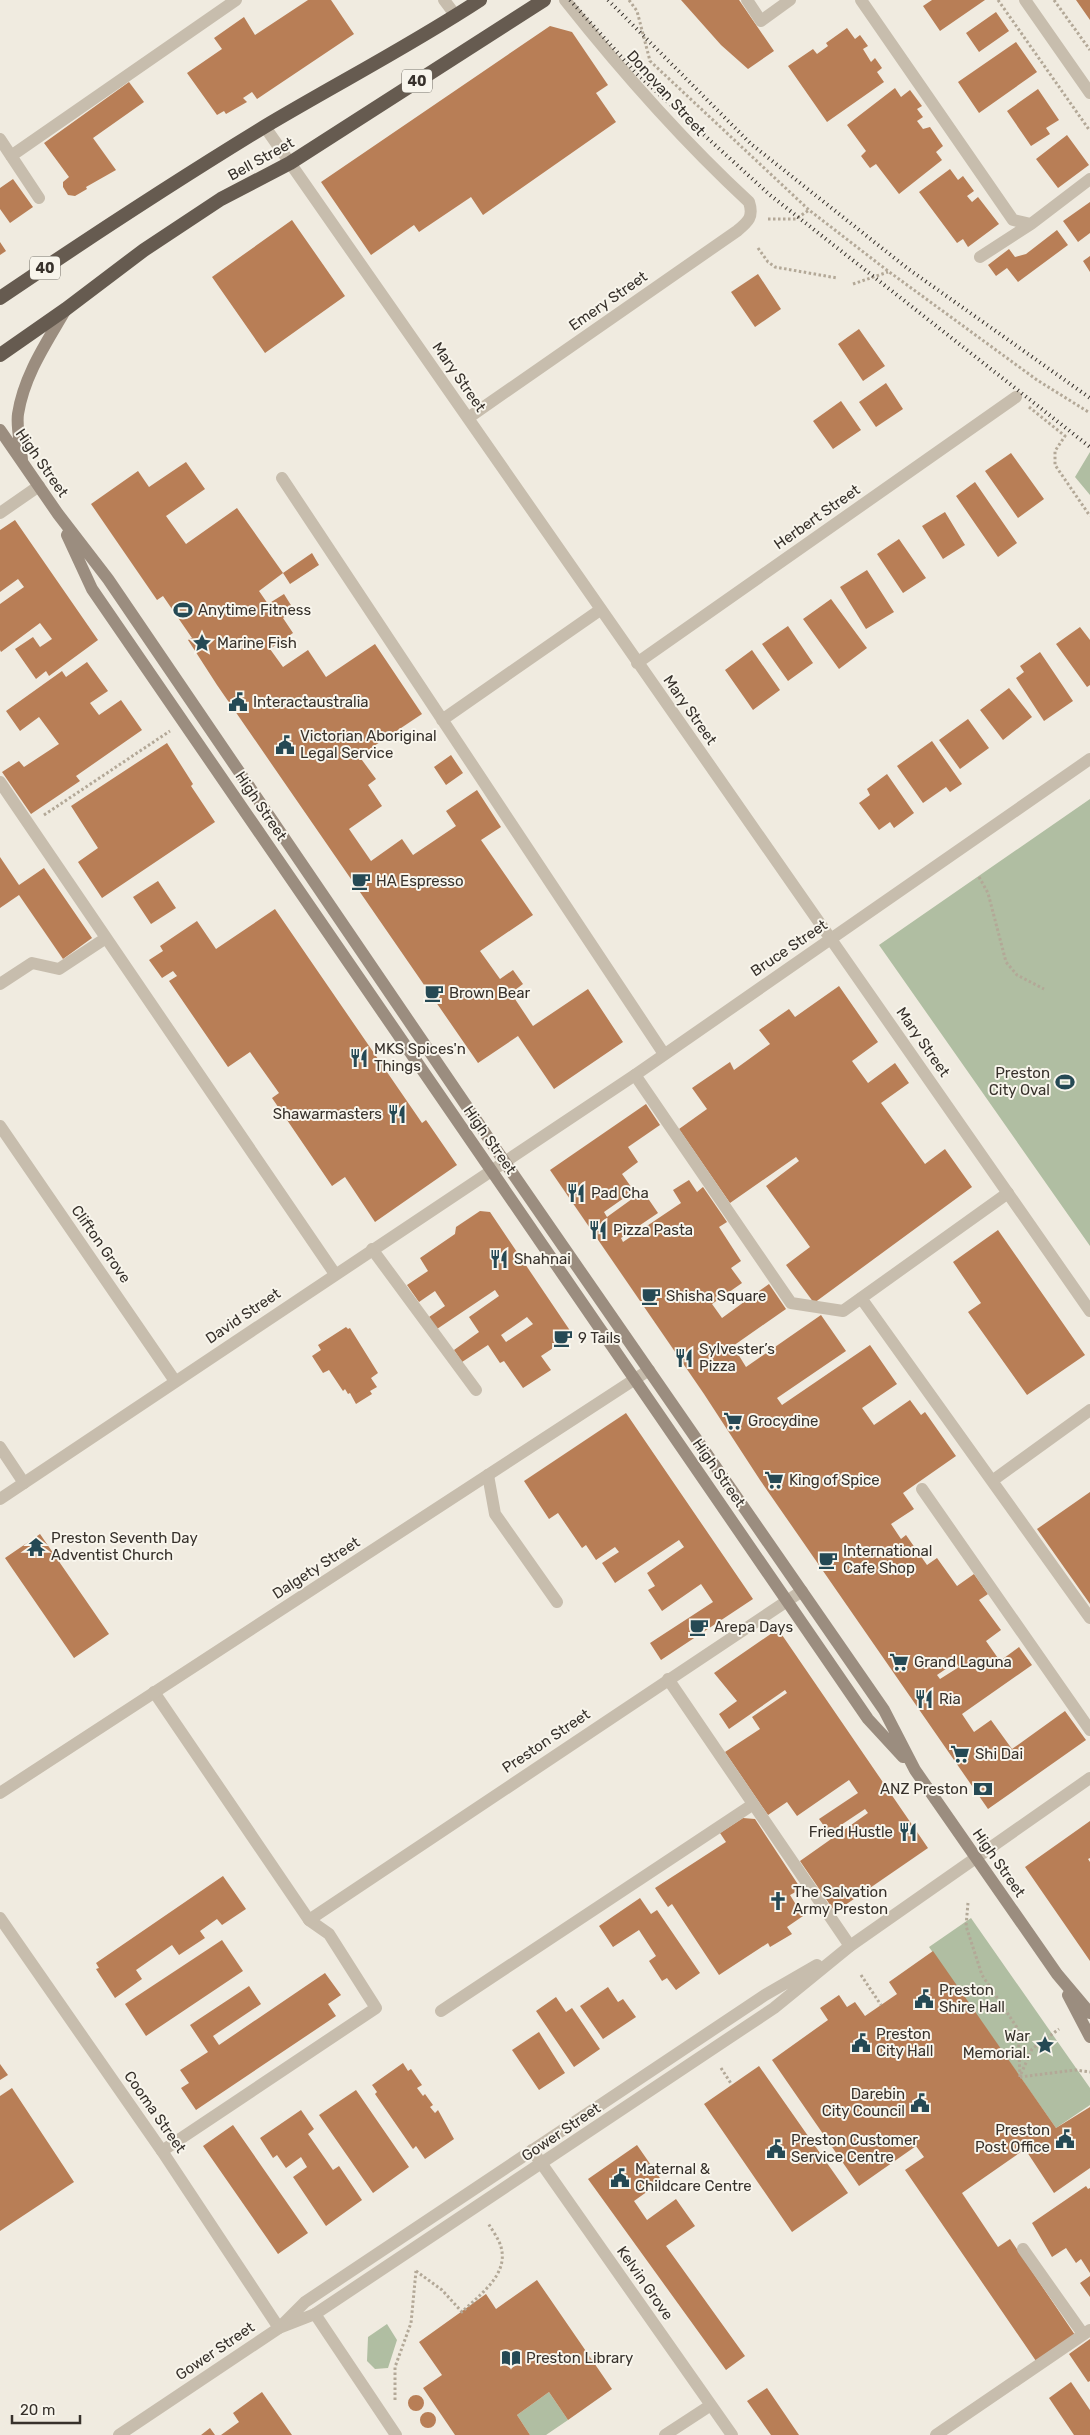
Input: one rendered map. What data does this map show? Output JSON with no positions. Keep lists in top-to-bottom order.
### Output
{
  "streets": {
    "highway": ["40", "Bell Street"],
    "main road": ["High Street"],
    "street": [
      "Donovan Street",
      "Emery Street",
      "Mary Street",
      "Herbert Street",
      "Bruce Street",
      "Clifton Grove",
      "David Street",
      "Dalgety Street",
      "Preston Street",
      "Cooma Street",
      "Gower Street",
      "Kelvin Grove"
    ]
  },
  "crossings": [
    ["Donovan Street", "Emery Street"],
    ["Bell Street", "Mary Street"],
    ["Emery Street", "Mary Street"],
    ["Mary Street", "Herbert Street"],
    ["Mary Street", "Bruce Street"],
    ["High Street", "Bruce Street"],
    ["High Street", "David Street"],
    ["High Street", "Dalgety Street"],
    ["High Street", "Preston Street"],
    ["High Street", "Gower Street"],
    ["Bruce Street", "David Street"],
    ["Clifton Grove", "David Street"],
    ["Cooma Street", "Gower Street"],
    ["Gower Street", "Kelvin Grove"]
  ],
  "places": {
    "sports": ["Anytime Fitness", "Preston City Oval"],
    "place": ["Marine Fish", "War Memorial."],
    "public building": [
      "Interactaustralia",
      "Victorian Aboriginal Legal Service",
      "Preston Shire Hall",
      "Preston City Hall",
      "Darebin City Council",
      "Preston Post Office",
      "Preston Customer Service Centre",
      "Maternal & Childcare Centre"
    ],
    "cafe": [
      "HA Espresso",
      "Brown Bear",
      "Shisha Square",
      "9 Tails",
      "International Cafe Shop",
      "Arepa Days"
    ],
    "restaurant": [
      "MKS Spices'n Things",
      "Shawarmasters",
      "Pad Cha",
      "Pizza Pasta",
      "Shahnai",
      "Sylvester’s Pizza",
      "Ria",
      "Fried Hustle"
    ],
    "supermarket": [
      "Grocydine",
      "King of Spice",
      "Grand Laguna",
      "Shi Dai"
    ],
    "temple": ["Preston Seventh Day Adventist Church"],
    "bank": ["ANZ Preston"],
    "church": ["The Salvation Army Preston"],
    "library": ["Preston Library"]
  },
  "scale_bar": "20 m"
}
